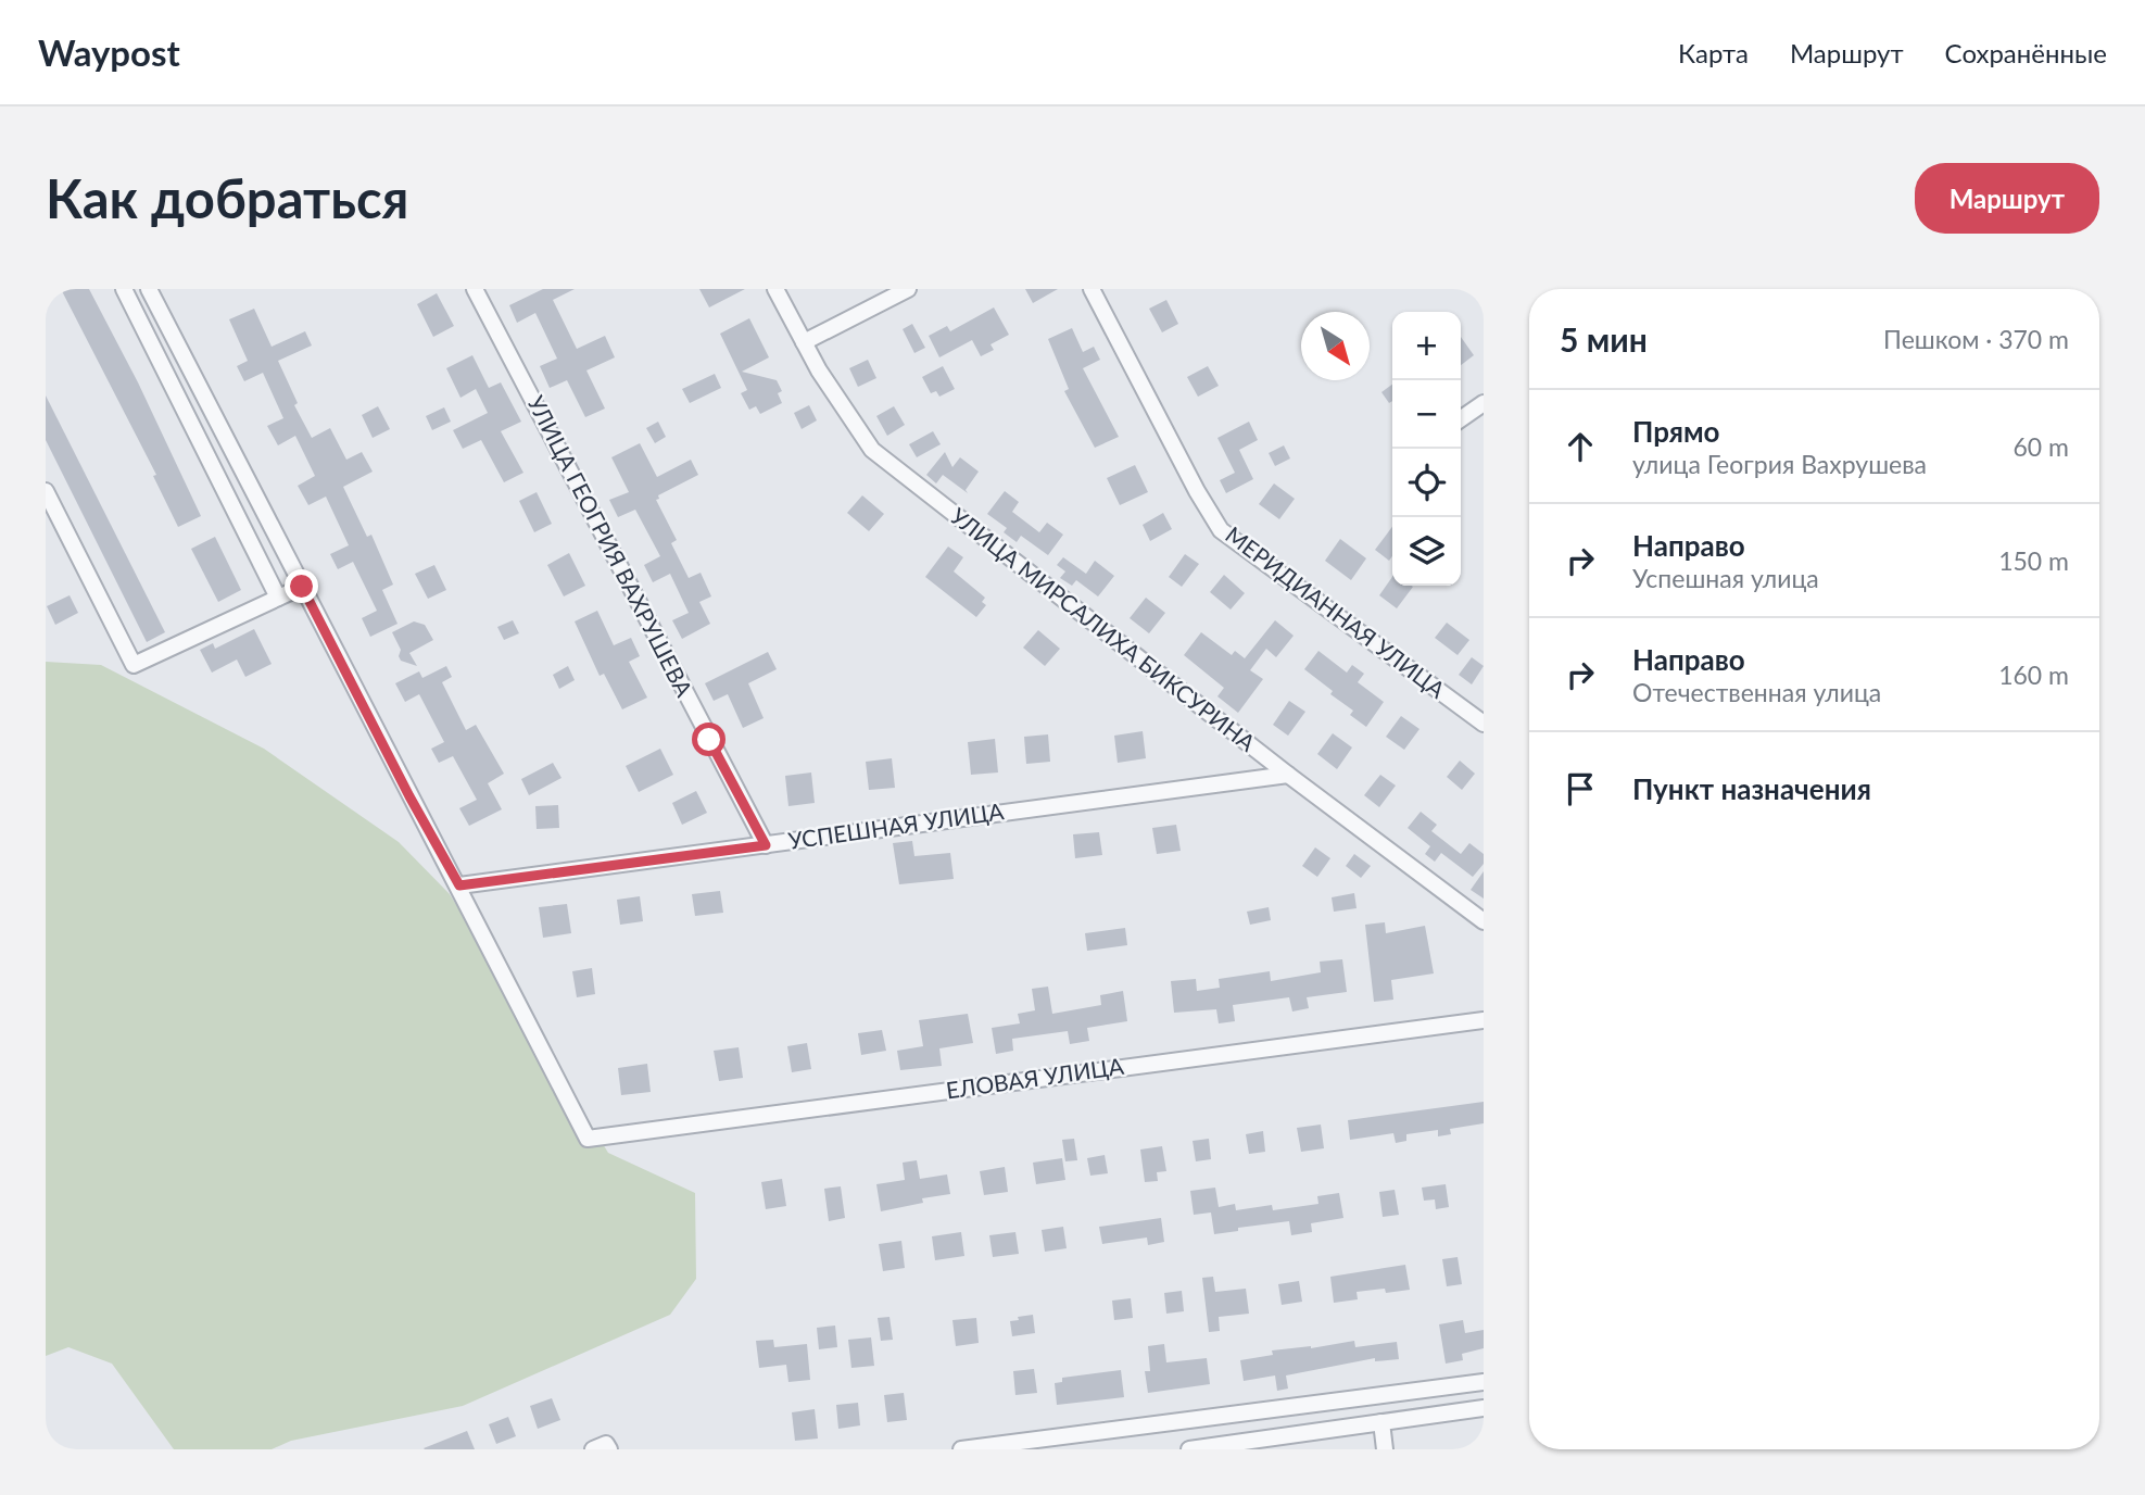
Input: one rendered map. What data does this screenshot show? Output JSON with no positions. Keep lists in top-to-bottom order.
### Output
{
  "streets": {
    "street": [
      "УЛИЦА ГЕОГРИЯ ВАХРУШЕВА",
      "МЕРИДИАННАЯ УЛИЦА",
      "УЛИЦА МИРСАЛИХА БИКСУРИНА",
      "УСПЕШНАЯ УЛИЦА",
      "ЕЛОВАЯ УЛИЦА"
    ]
  },
  "crossings": [
    ["УЛИЦА ГЕОГРИЯ ВАХРУШЕВА", "УСПЕШНАЯ УЛИЦА"],
    ["УЛИЦА МИРСАЛИХА БИКСУРИНА", "УСПЕШНАЯ УЛИЦА"],
    ["УСПЕШНАЯ УЛИЦА", "ЕЛОВАЯ УЛИЦА"]
  ],
  "north": "bottom right",
  "page": {
    "header": "Waypost",
    "nav": ["Карта", "Маршрут", "Сохранённые"],
    "buttons": "Маршрут",
    "title": "Как добраться",
    "heading": ["5 мин", "Пешком · 370 m"],
    "map_buttons": ["+", "−"],
    "list": [
      ["Прямо", "улица Геогрия Вахрушева", "60 m"],
      ["Направо", "Успешная улица", "150 m"],
      ["Направо", "Отечественная улица", "160 m"],
      "Пункт назначения"
    ]
  }
}
